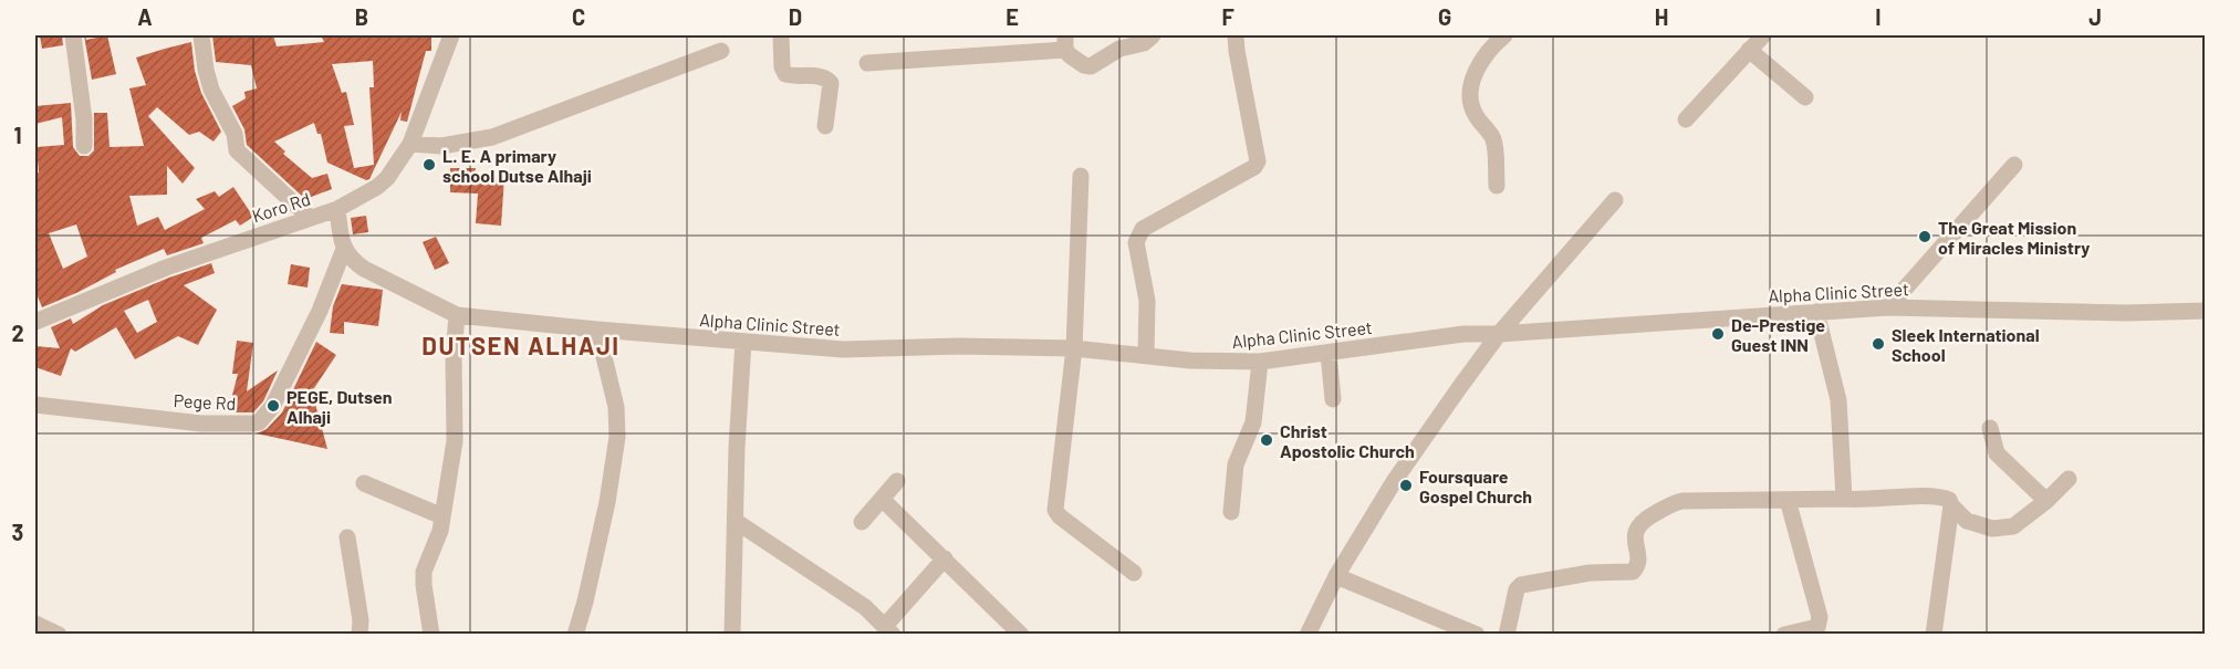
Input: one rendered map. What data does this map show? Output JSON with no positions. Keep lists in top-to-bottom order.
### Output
{
  "streets": {
    "street": ["Koro Rd", "Alpha Clinic Street", "Pege Rd"]
  },
  "crossings": [
    ["Alpha Clinic Street", "Pege Rd"]
  ],
  "districts": ["DUTSEN ALHAJI"],
  "places": [
    "L. E. A primary school Dutse Alhaji",
    "The Great Mission of Miracles Ministry",
    "De-Prestige Guest INN",
    "Sleek International School",
    "PEGE, Dutsen Alhaji",
    "Christ Apostolic Church",
    "Foursquare Gospel Church"
  ],
  "grid": {
    "columns": [
      "A",
      "B",
      "C",
      "D",
      "E",
      "F",
      "G",
      "H",
      "I",
      "J"
    ],
    "rows": ["1", "2", "3"]
  }
}
